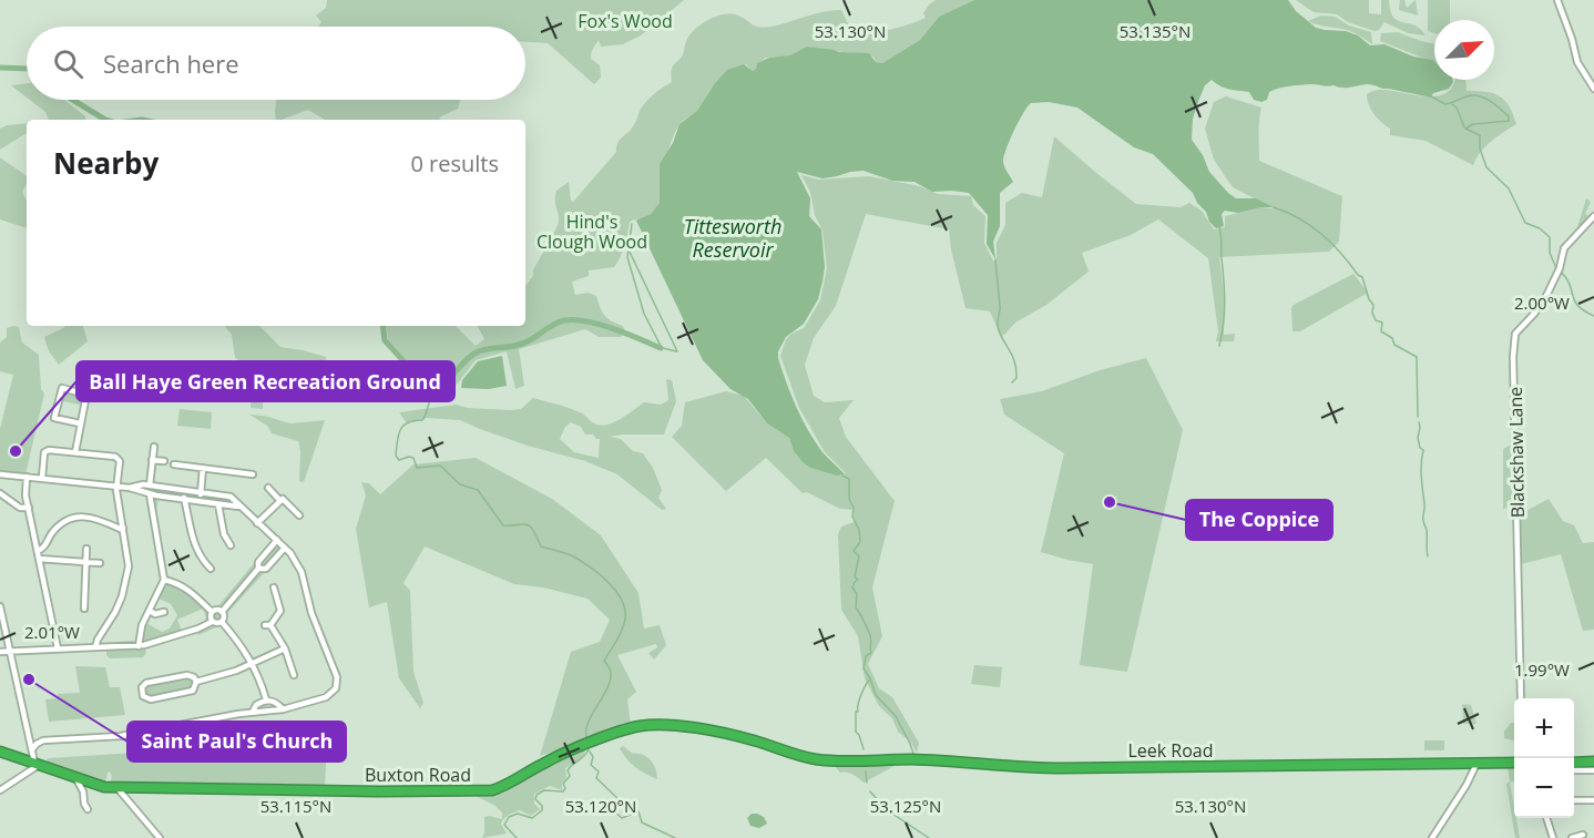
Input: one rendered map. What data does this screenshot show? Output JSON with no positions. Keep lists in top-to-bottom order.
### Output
{
  "streets": {
    "highway": ["Leek Road", "Buxton Road"],
    "street": ["Blackshaw Lane"]
  },
  "crossings": [
    ["Leek Road", "Buxton Road"]
  ],
  "water": ["Tittesworth Reservoir"],
  "parks": ["Fox's Wood", "Hind's Clough Wood"],
  "places": ["Ball Haye Green Recreation Ground", "The Coppice", "Saint Paul's Church"],
  "north": "top right",
  "page": {
    "search": "Search here",
    "heading": ["Nearby", "0 results"],
    "map_buttons": ["+", "−"]
  },
  "coordinates": [
    "53.130°N",
    "53.135°N",
    "2.00°W",
    "2.01°W",
    "1.99°W",
    "53.115°N",
    "53.120°N",
    "53.125°N"
  ]
}
